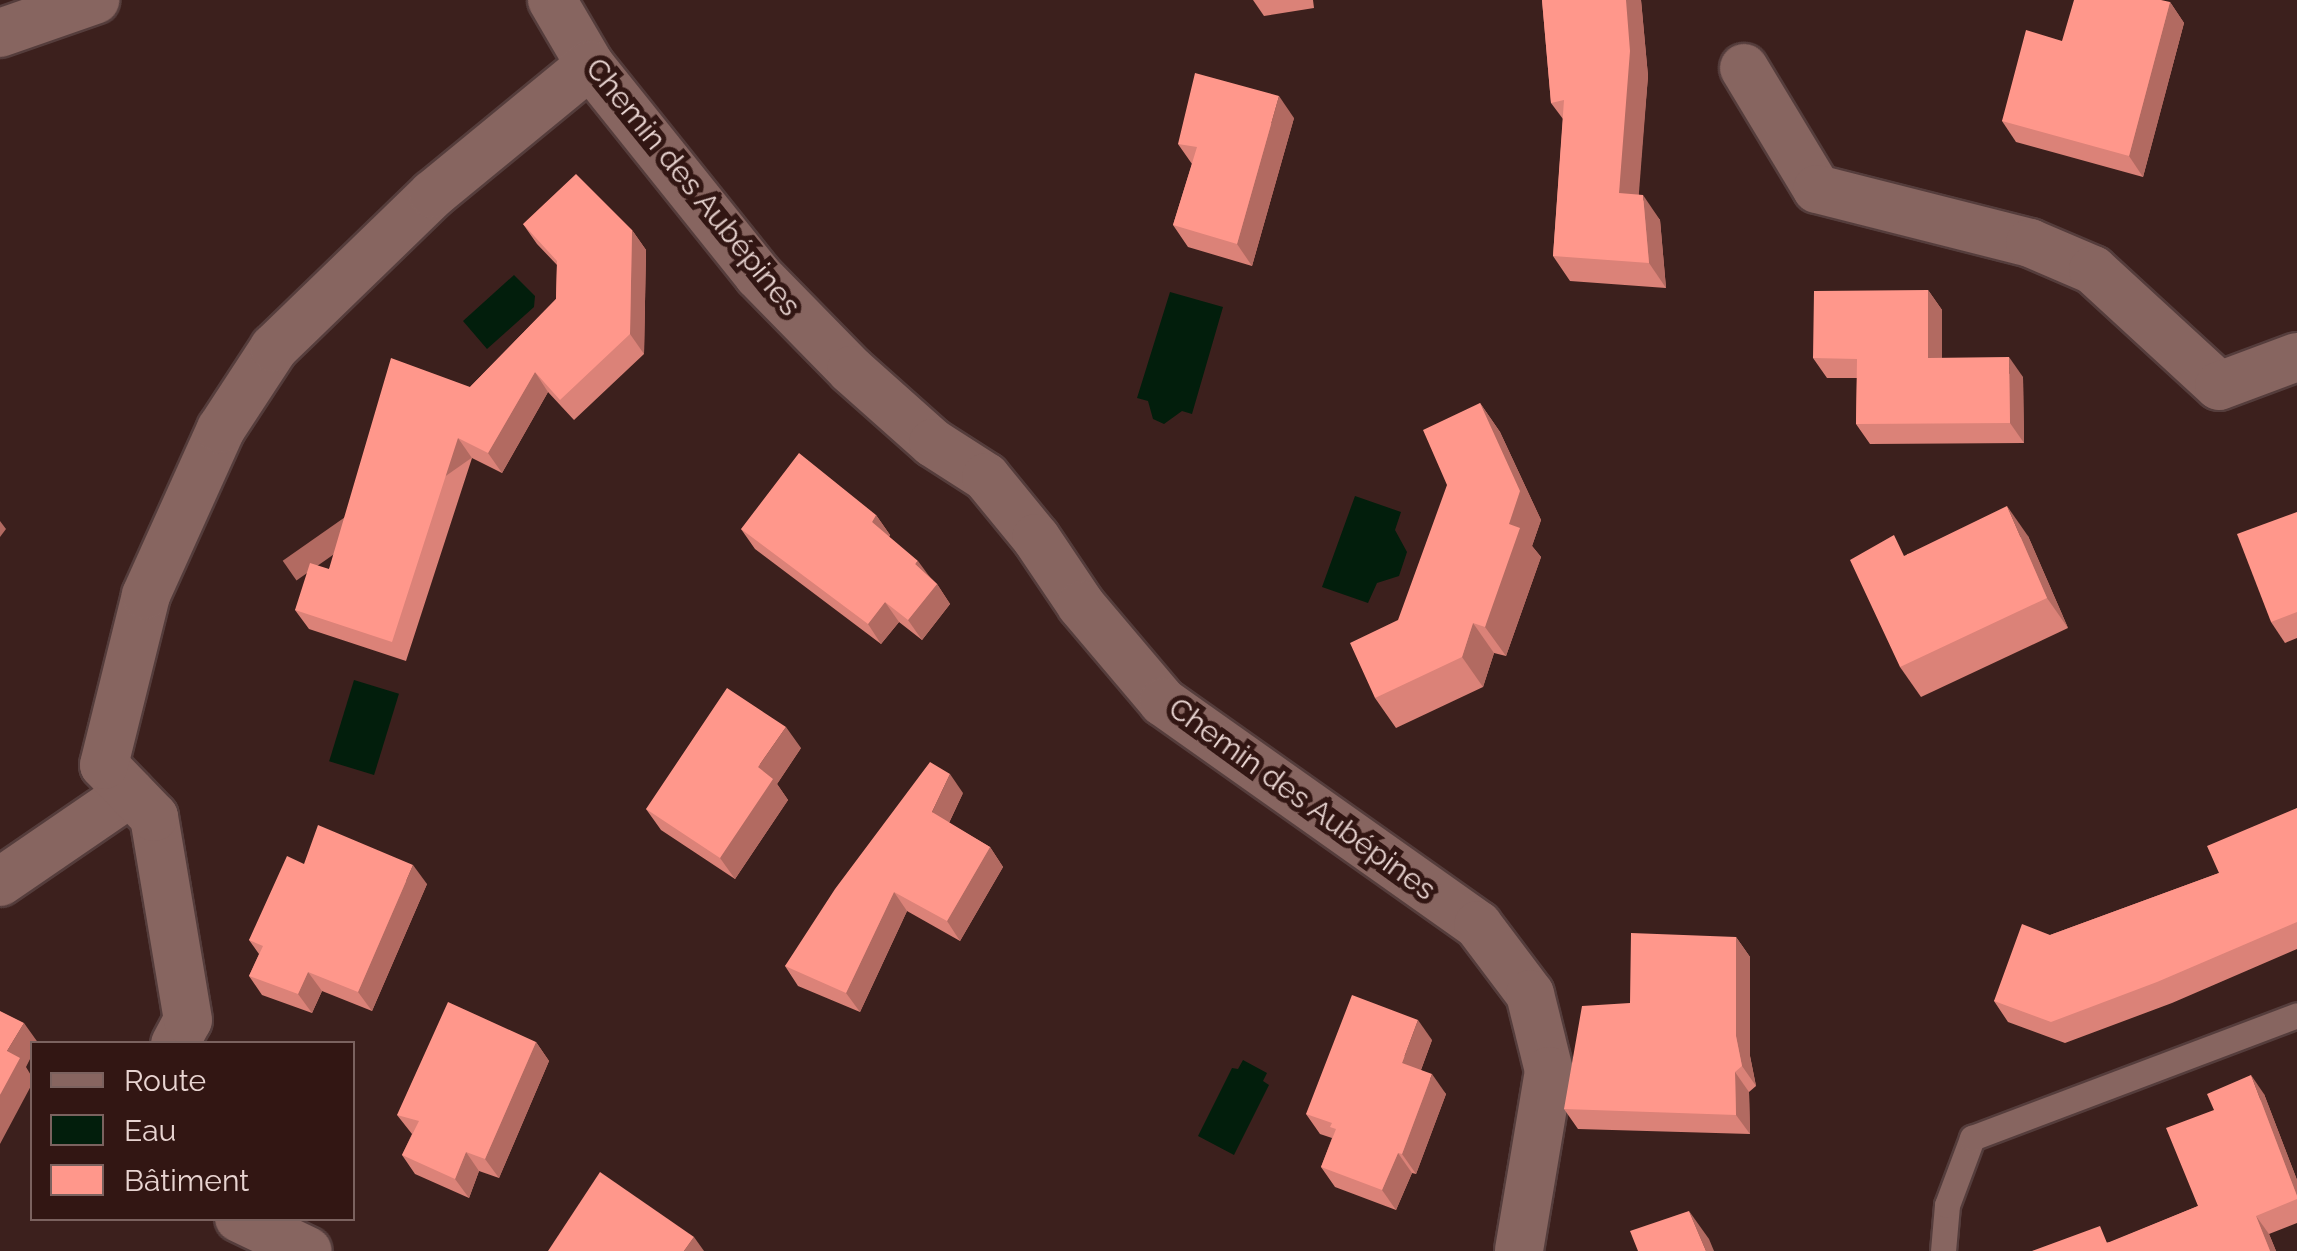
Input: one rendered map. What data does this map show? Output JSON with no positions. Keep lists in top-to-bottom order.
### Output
{
  "streets": {
    "street": ["Chemin des Aubépines"]
  },
  "legend": ["Route", "Eau", "Bâtiment"]
}
